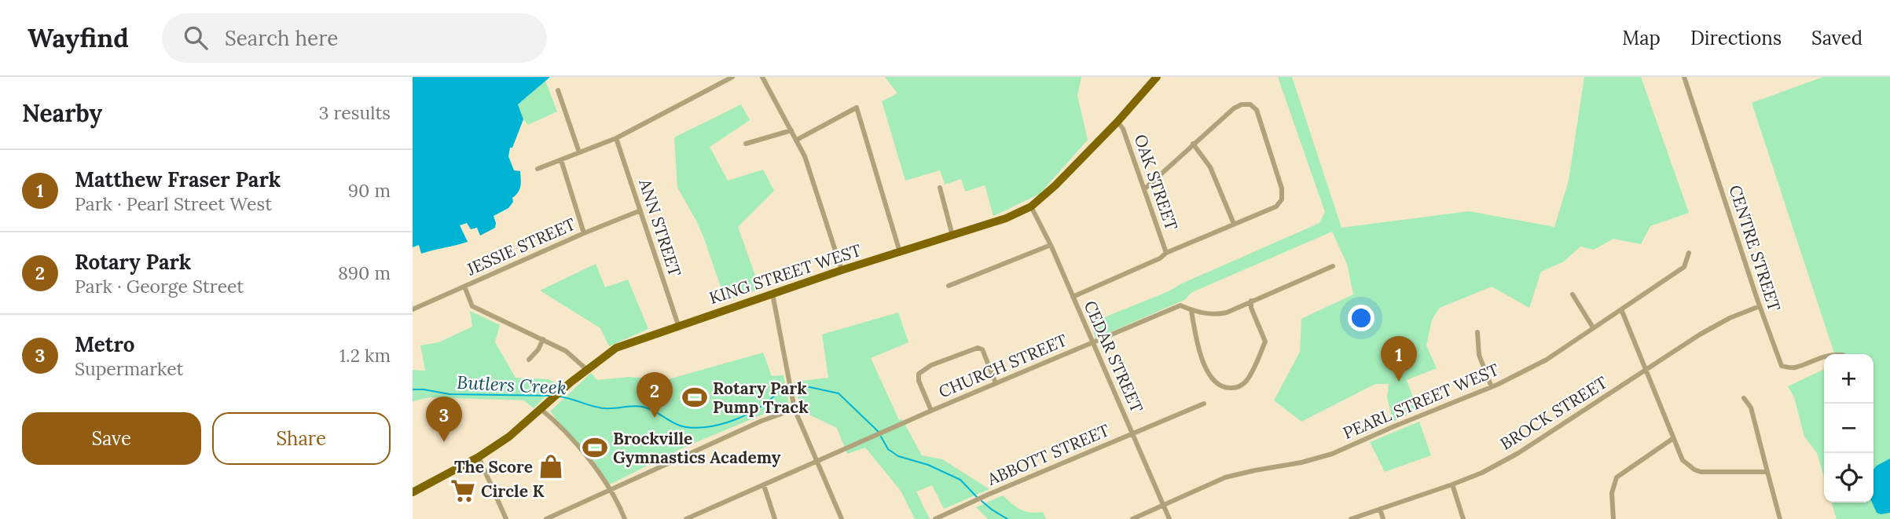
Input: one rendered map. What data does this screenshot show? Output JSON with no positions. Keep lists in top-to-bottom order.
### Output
{
  "streets": {
    "main road": ["KING STREET WEST"],
    "street": [
      "OAK STREET",
      "ANN STREET",
      "JESSIE STREET",
      "CENTRE STREET",
      "CEDAR STREET",
      "CHURCH STREET",
      "PEARL STREET WEST",
      "BROCK STREET",
      "ABBOTT STREET"
    ]
  },
  "crossings": [
    ["OAK STREET", "KING STREET WEST"],
    ["ANN STREET", "JESSIE STREET"],
    ["ANN STREET", "KING STREET WEST"],
    ["CENTRE STREET", "BROCK STREET"],
    ["KING STREET WEST", "CEDAR STREET"],
    ["CEDAR STREET", "CHURCH STREET"],
    ["CEDAR STREET", "PEARL STREET WEST"],
    ["CEDAR STREET", "ABBOTT STREET"]
  ],
  "water": ["Butlers Creek"],
  "places": {
    "sports": ["Rotary Park Pump Track", "Brockville Gymnastics Academy"],
    "shop": ["The Score"],
    "supermarket": ["Circle K"]
  },
  "page": {
    "header": "Wayfind",
    "search": "Search here",
    "nav": ["Map", "Directions", "Saved"],
    "heading": ["Nearby", "3 results"],
    "list": [
      {
        "mark": "1",
        "name": "Matthew Fraser Park",
        "note": "Park · Pearl Street West",
        "value": "90 m"
      },
      {
        "mark": "2",
        "name": "Rotary Park",
        "note": "Park · George Street",
        "value": "890 m"
      },
      {
        "mark": "3",
        "name": "Metro",
        "note": "Supermarket",
        "value": "1.2 km"
      }
    ],
    "pins": ["1", "2", "3"],
    "map_buttons": ["+", "−"],
    "buttons": ["Save", "Share"]
  }
}
